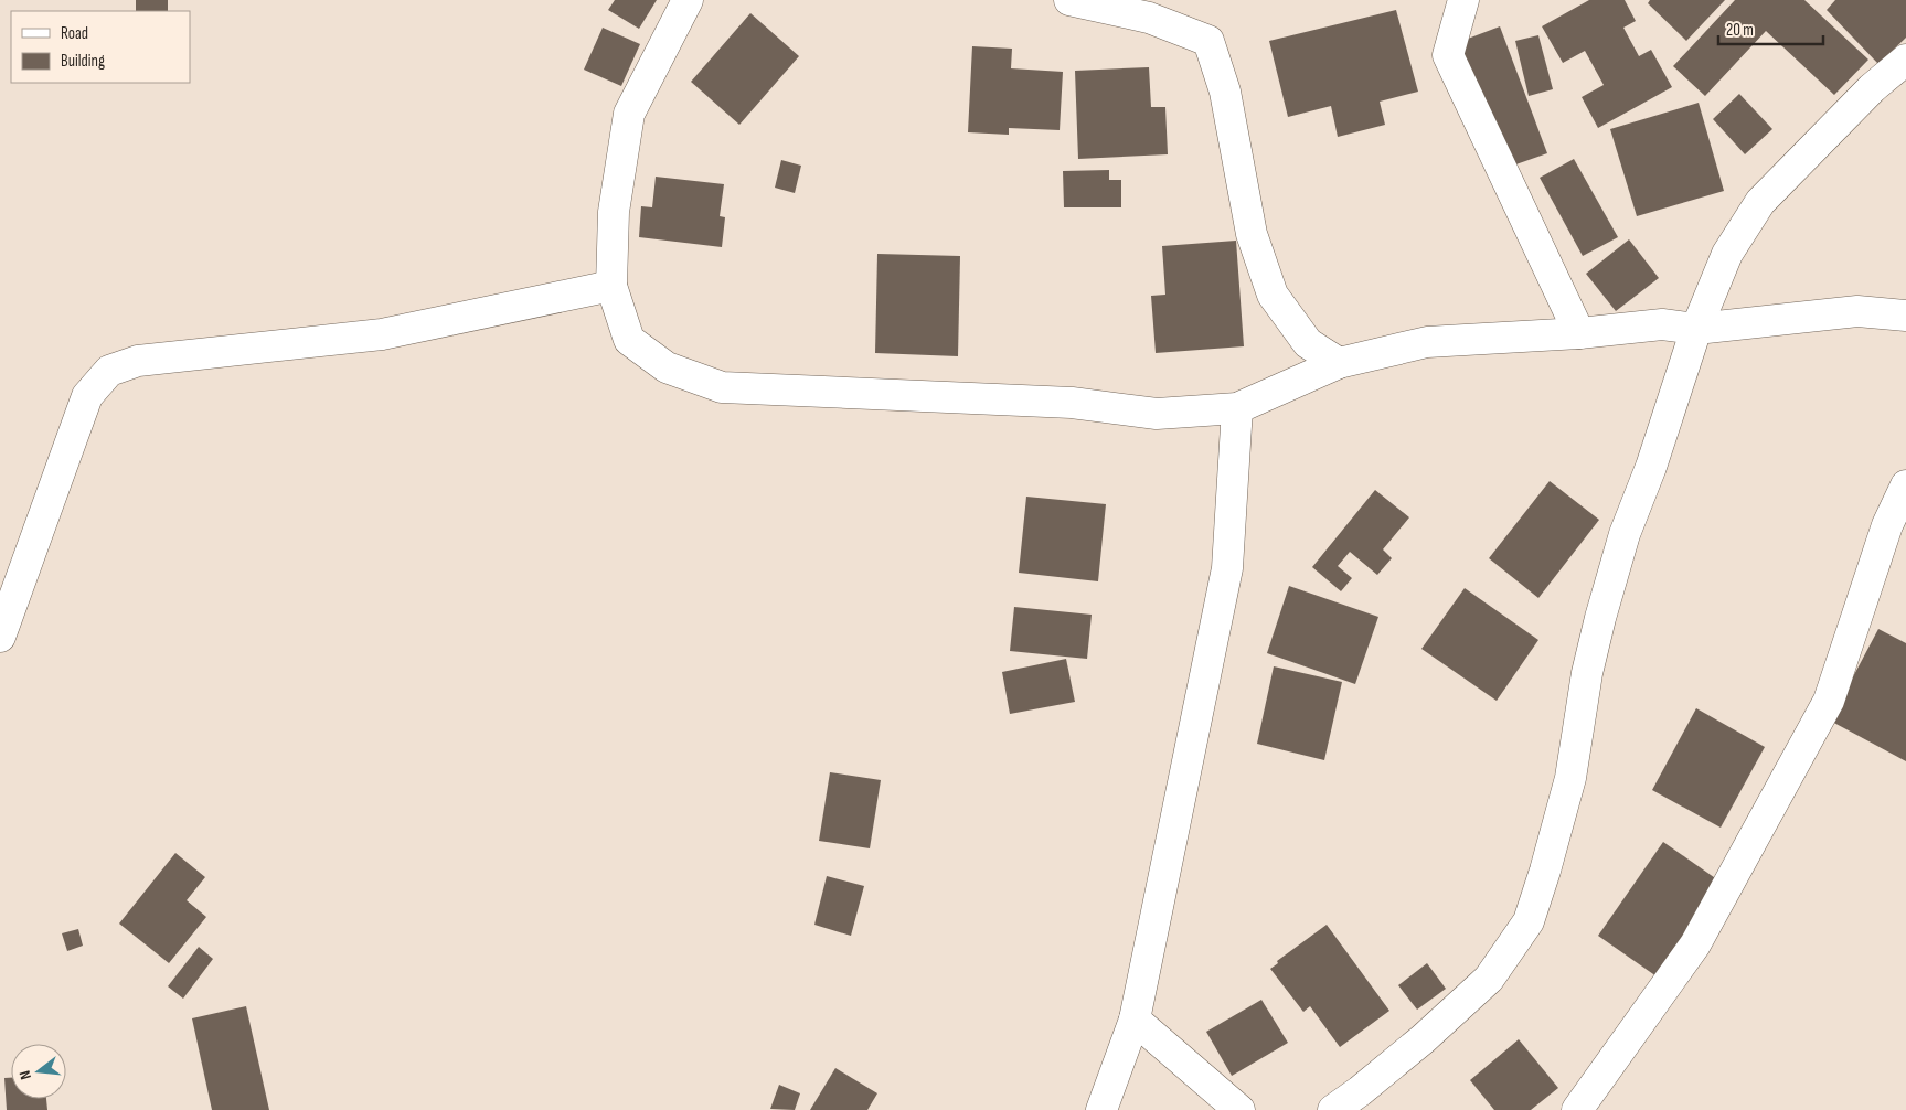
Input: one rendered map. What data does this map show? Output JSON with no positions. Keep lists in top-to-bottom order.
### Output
{
  "legend": ["Road", "Building"],
  "scale_bar": "20 m",
  "north": "left"
}
